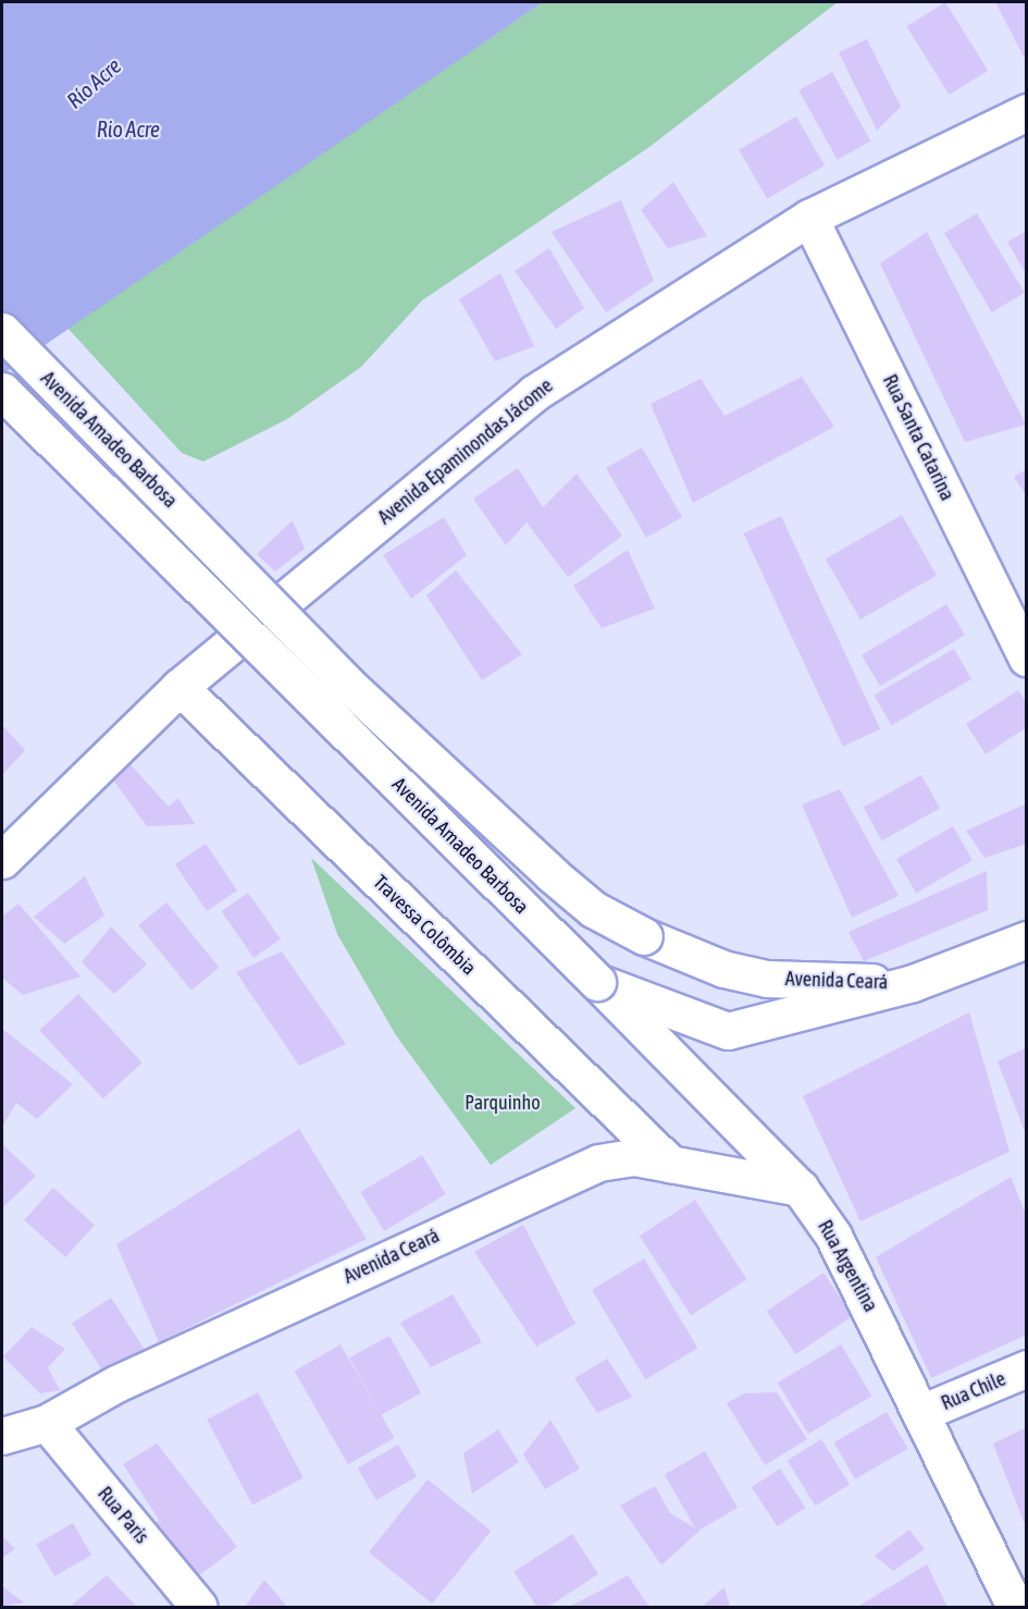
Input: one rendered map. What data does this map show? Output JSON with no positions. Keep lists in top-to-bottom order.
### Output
{
  "streets": {
    "street": [
      "Rua Santa Catarina",
      "Avenida Amadeo Barbosa",
      "Avenida Epaminondas Jácome",
      "Travessa Colômbia",
      "Avenida Ceará",
      "Rua Argentina",
      "Rua Chile",
      "Rua Paris"
    ]
  },
  "crossings": [
    ["Rua Santa Catarina", "Avenida Epaminondas Jácome"],
    ["Avenida Amadeo Barbosa", "Avenida Ceará"],
    ["Avenida Amadeo Barbosa", "Rua Argentina"],
    ["Avenida Epaminondas Jácome", "Travessa Colômbia"],
    ["Travessa Colômbia", "Avenida Ceará"],
    ["Avenida Ceará", "Rua Argentina"],
    ["Avenida Ceará", "Rua Paris"],
    ["Rua Argentina", "Rua Chile"]
  ],
  "water": ["Río Acre", "Rio Acre"],
  "parks": ["Parquinho"]
}
